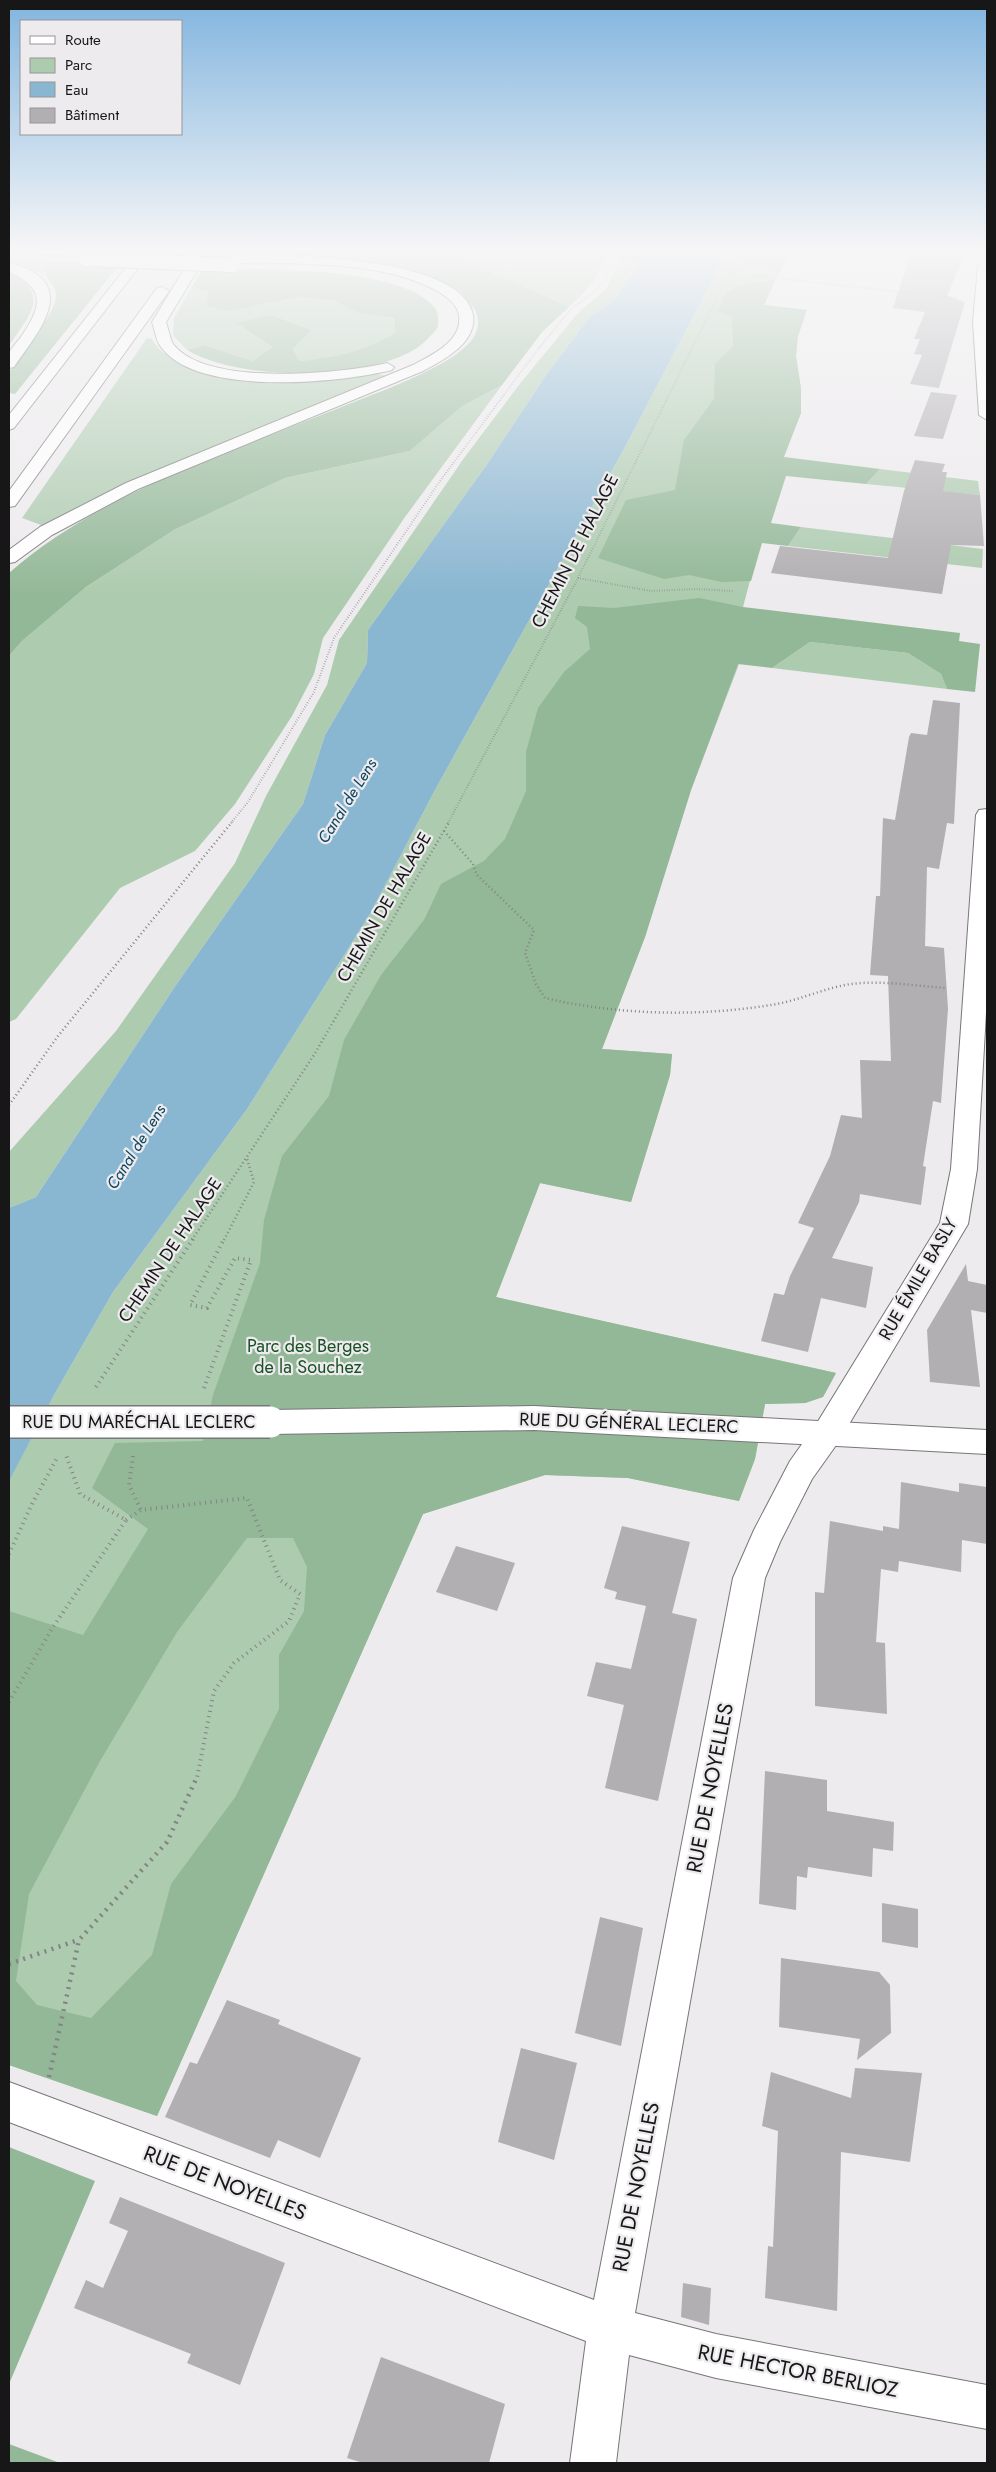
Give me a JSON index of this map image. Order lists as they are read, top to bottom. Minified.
{"streets":{"main road":["RUE ÉMILE BASLY","RUE DU MARÉCHAL LECLERC","RUE DU GÉNÉRAL LECLERC","RUE DE NOYELLES","RUE HECTOR BERLIOZ"],"path":["CHEMIN DE HALAGE"]},"crossings":[["RUE ÉMILE BASLY","RUE DU GÉNÉRAL LECLERC"],["RUE ÉMILE BASLY","RUE DE NOYELLES"],["RUE DU MARÉCHAL LECLERC","RUE DU GÉNÉRAL LECLERC"],["RUE DU GÉNÉRAL LECLERC","RUE DE NOYELLES"],["RUE DE NOYELLES","RUE HECTOR BERLIOZ"]],"water":["Canal de Lens"],"parks":["Parc des Berges de la Souchez"],"legend":["Route","Parc","Eau","Bâtiment"]}
